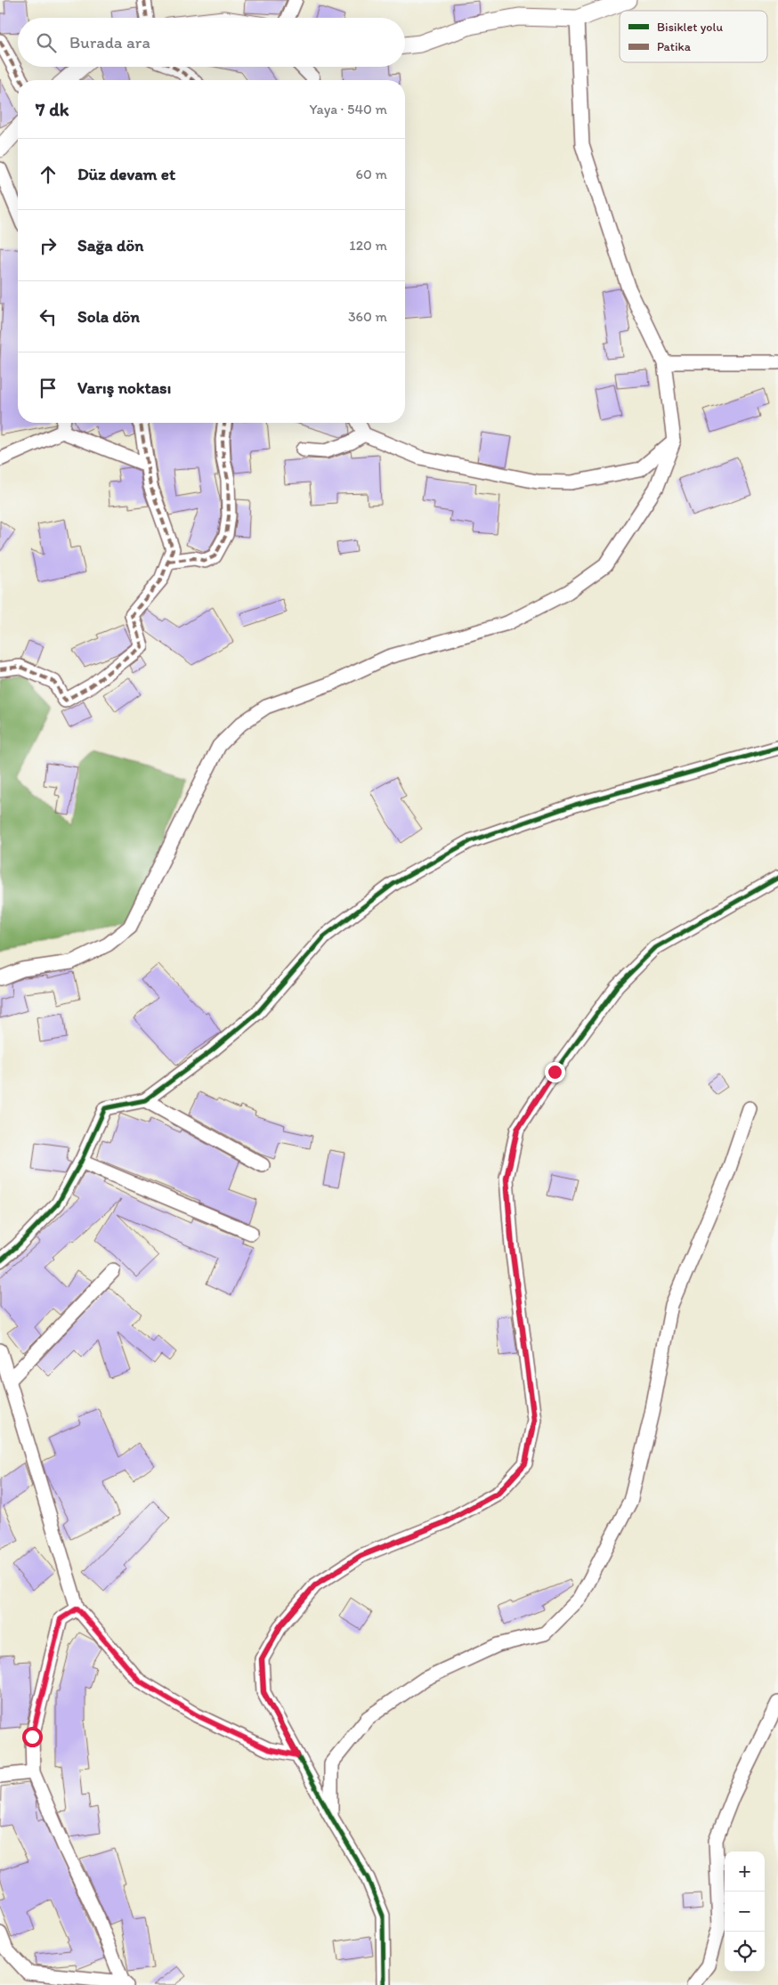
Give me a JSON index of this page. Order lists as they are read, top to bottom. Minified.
{"legend":["Bisiklet yolu","Patika"],"page":{"search":"Burada ara","heading":["7 dk","Yaya · 540 m"],"list":[["Düz devam et","60 m"],["Sağa dön","120 m"],["Sola dön","360 m"],"Varış noktası"],"map_buttons":["+","−"]}}
